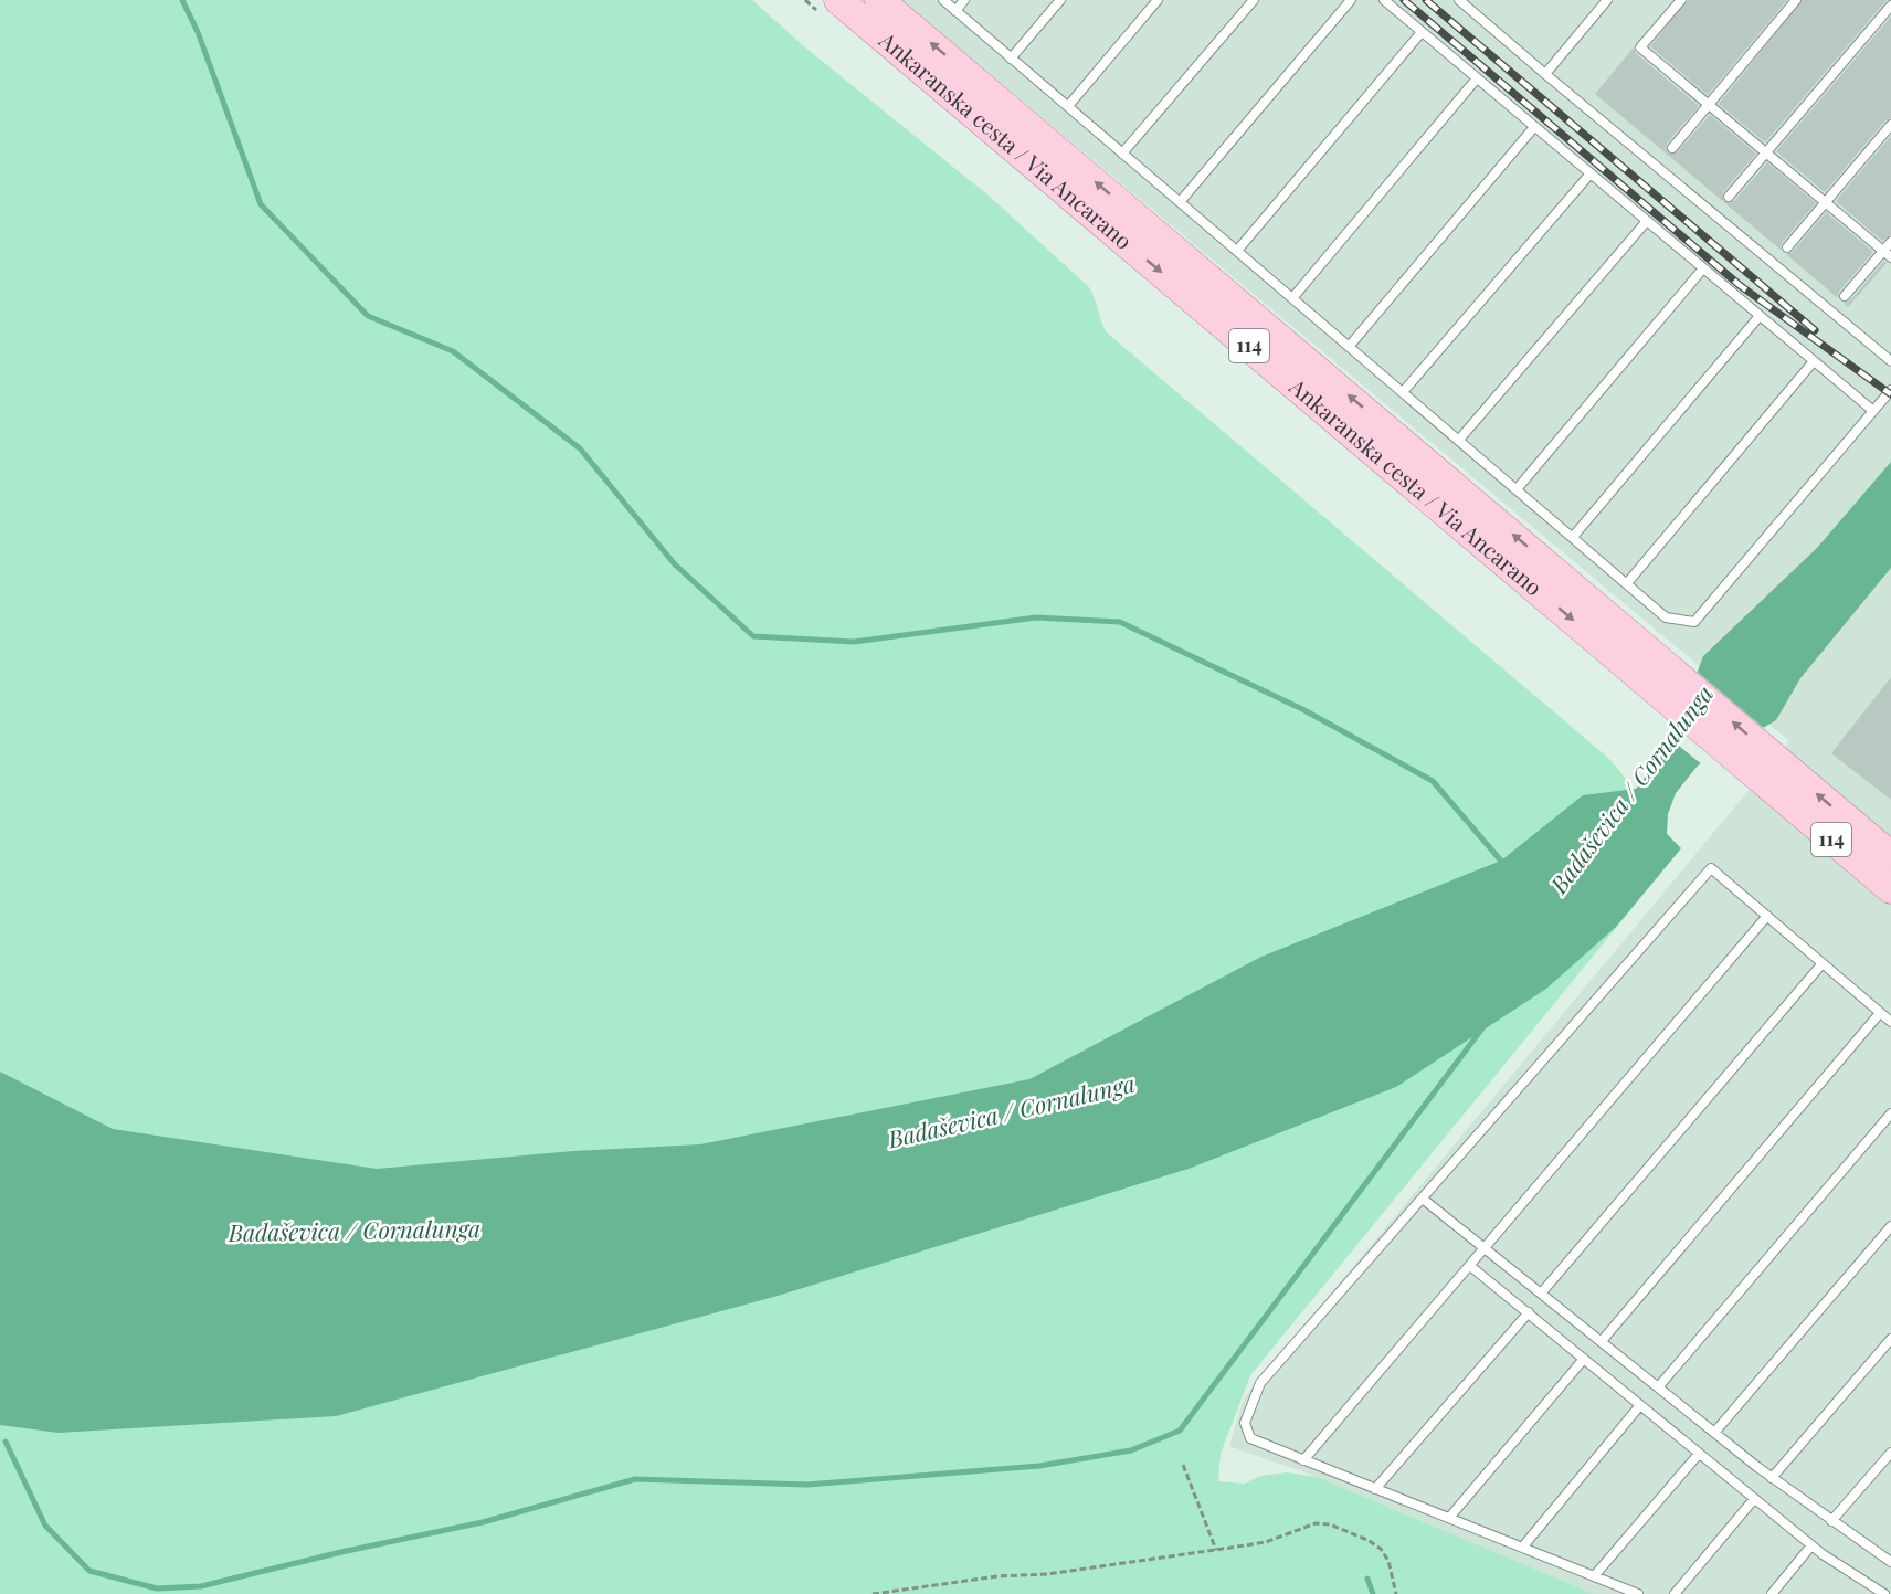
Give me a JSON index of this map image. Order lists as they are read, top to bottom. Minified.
{"streets":{"main road":["Ankaranska cesta / Via Ancarano","114"]},"crossings":[["Ankaranska cesta / Via Ancarano","114"]],"water":["Badaševica / Cornalunga"]}
